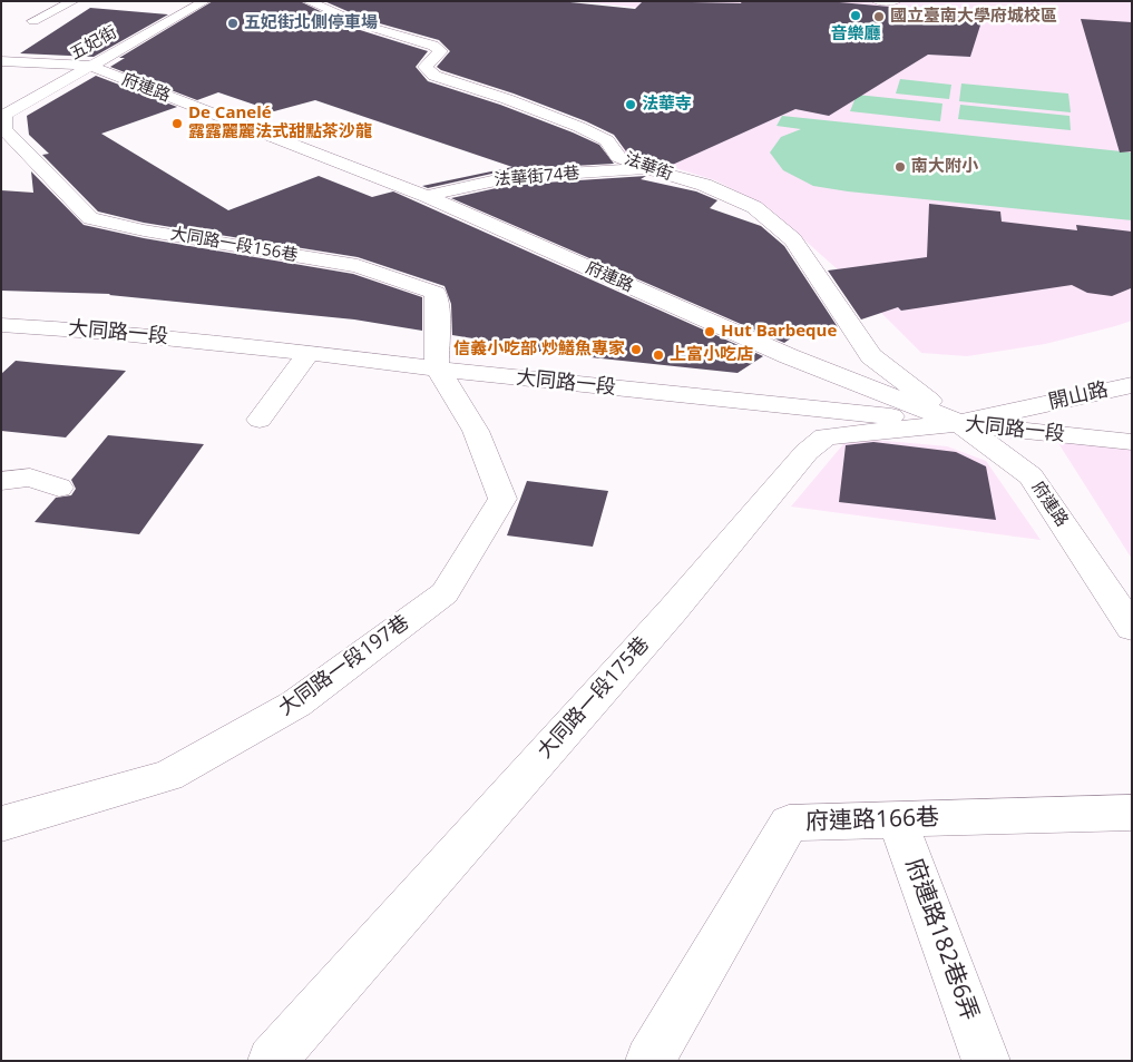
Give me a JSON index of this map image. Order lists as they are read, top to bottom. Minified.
{"streets":{"street":["五妃街","府連路","法華街","法華街74巷","大同路一段156巷","大同路一段","開山路","大同路一段197巷","大同路一段175巷","府連路166巷","府連路182巷6弄"]},"crossings":[["五妃街","府連路"],["五妃街","大同路一段156巷"],["府連路","法華街"],["府連路","法華街74巷"],["府連路","大同路一段"],["府連路","開山路"],["府連路","大同路一段175巷"],["法華街","法華街74巷"],["法華街","大同路一段"],["法華街","開山路"],["法華街","大同路一段175巷"],["大同路一段156巷","大同路一段"],["大同路一段156巷","大同路一段197巷"],["大同路一段","開山路"],["大同路一段","大同路一段197巷"],["大同路一段","大同路一段175巷"],["開山路","大同路一段175巷"],["府連路166巷","府連路182巷6弄"]],"places":["音樂廳","國立臺南大學府城校區","五妃街北側停車場","法華寺","De Canelé 露露麗麗法式甜點茶沙龍","南大附小","Hut Barbeque","信義小吃部 炒鱔魚專家","上富小吃店"]}
